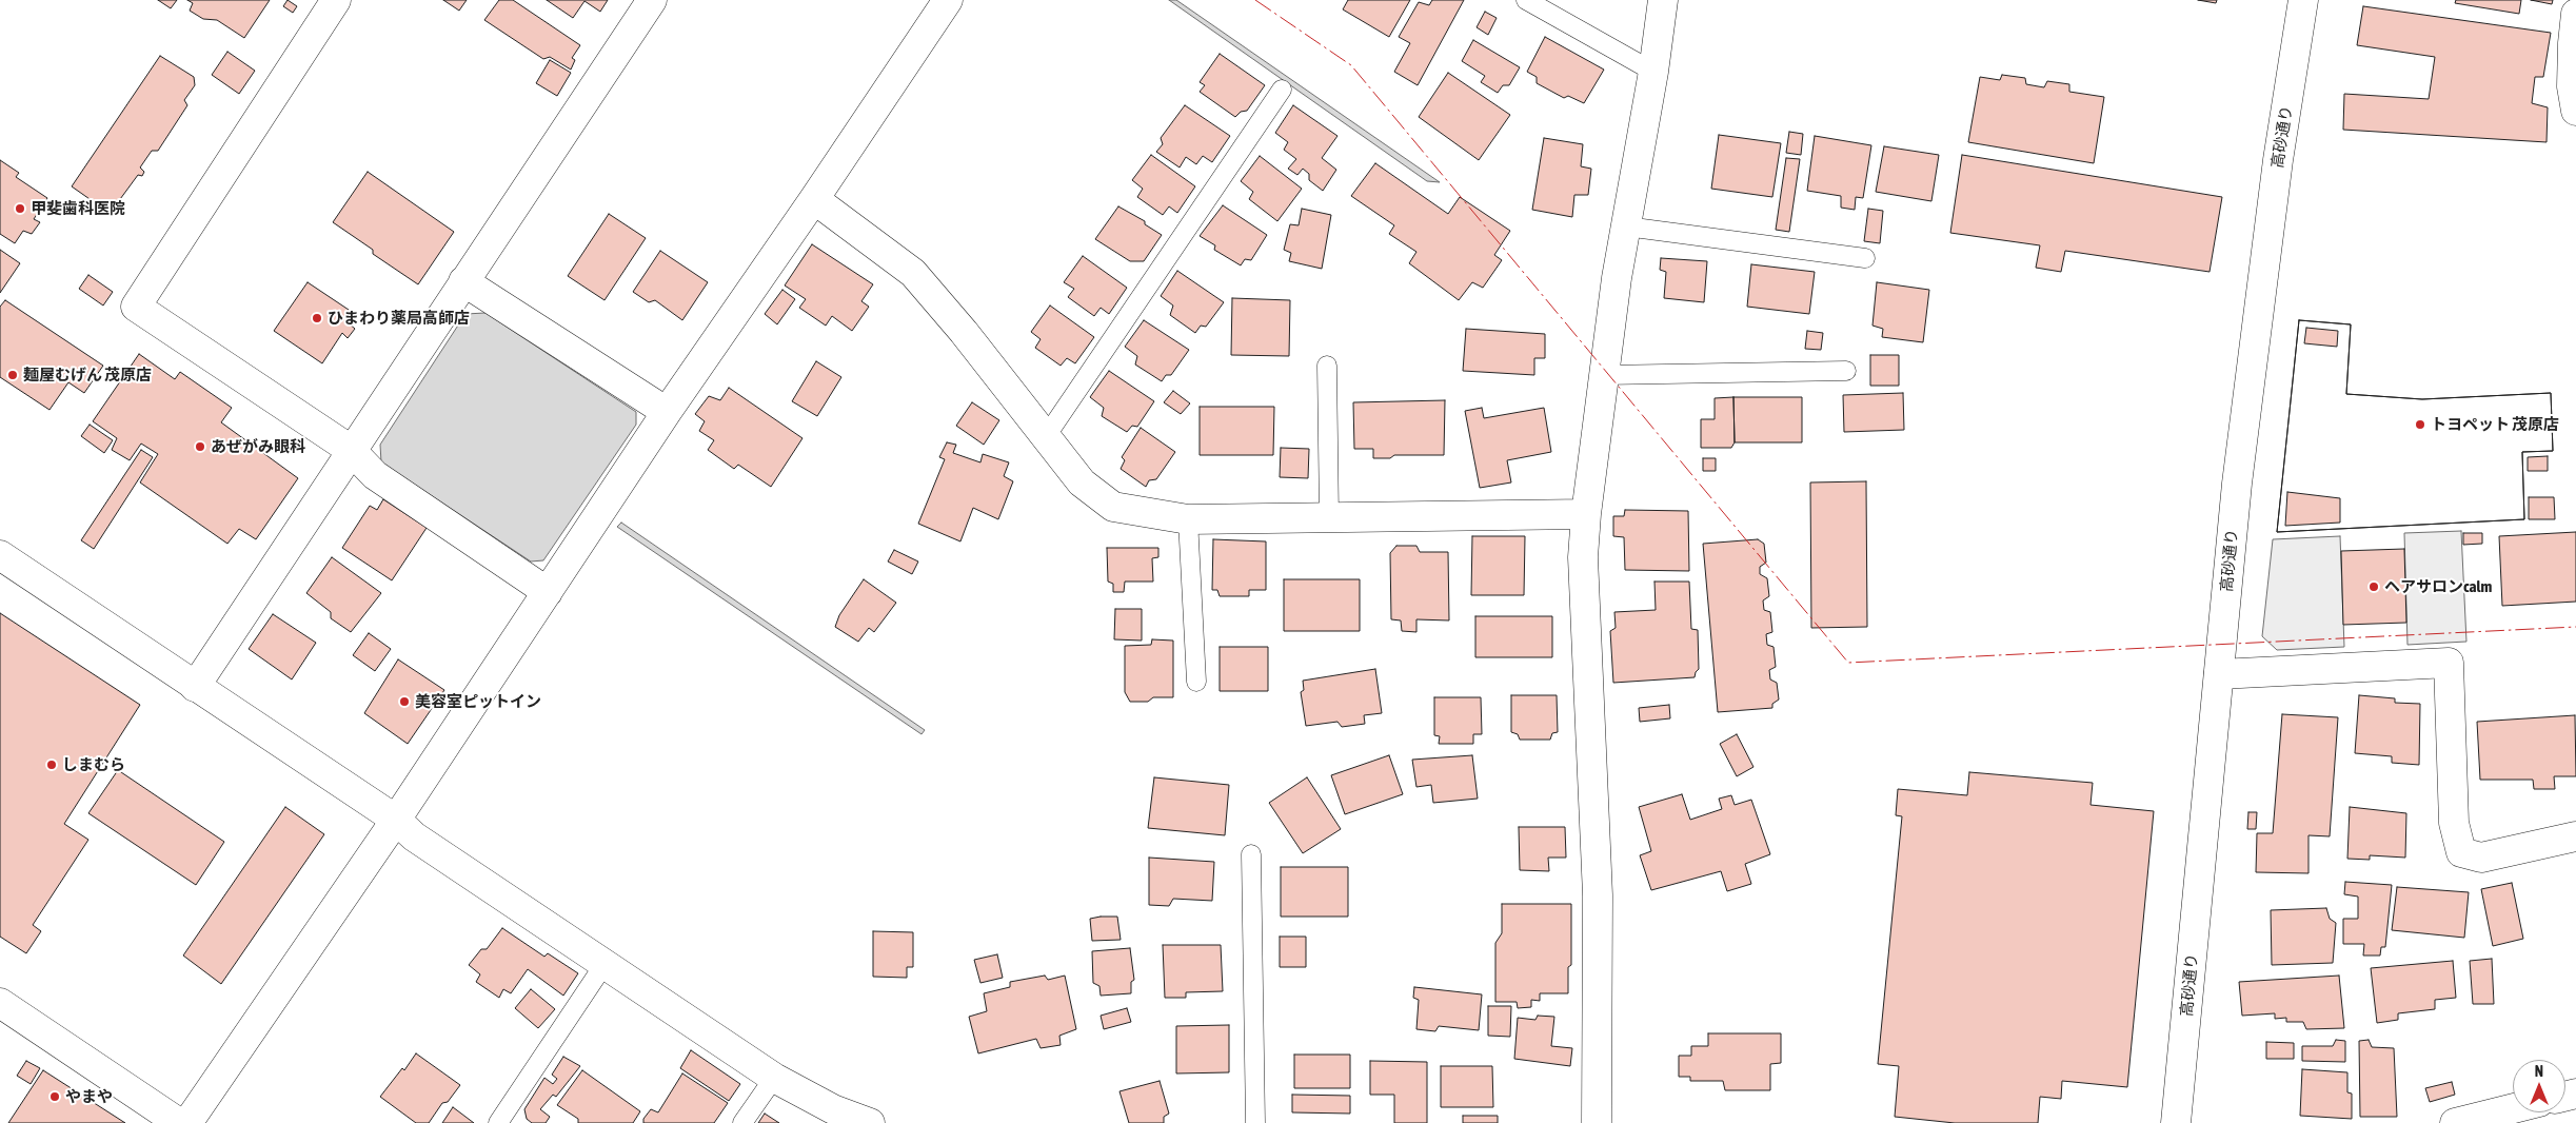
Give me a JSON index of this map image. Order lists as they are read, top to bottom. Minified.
{"streets":{"street":["高砂通り"]},"places":["甲斐歯科医院","ひまわり薬局高師店","麺屋むげん 茂原店","トヨペット 茂原店","あぜがみ眼科","ヘアサロンcalm","美容室ピットイン","しまむら","やまや"],"north":"top"}
